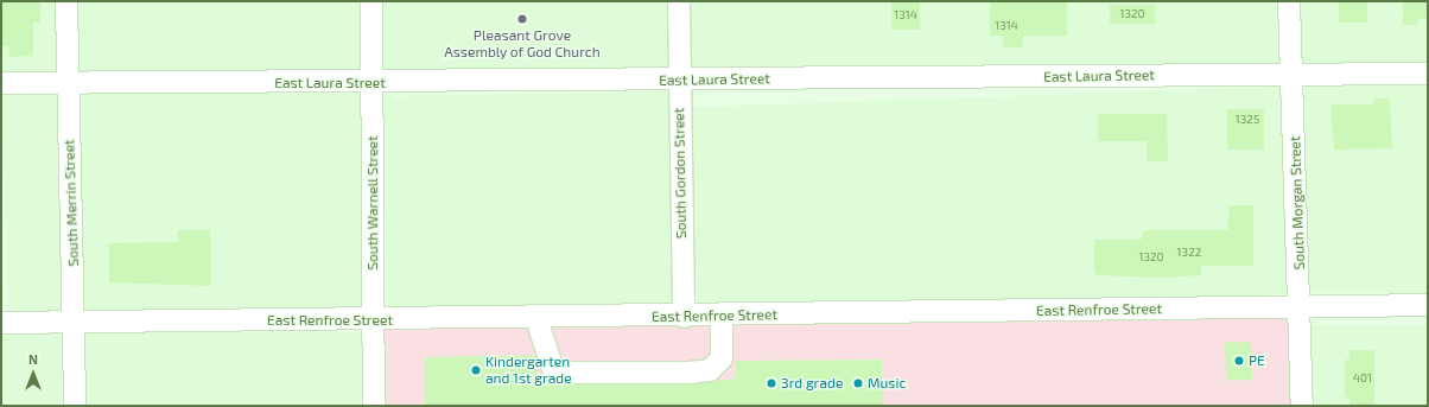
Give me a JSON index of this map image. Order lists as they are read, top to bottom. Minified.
{"streets":{"street":["East Laura Street","South Gordon Street","South Merrin Street","South Warnell Street","South Morgan Street","East Renfroe Street"]},"crossings":[["East Laura Street","South Gordon Street"],["East Laura Street","South Merrin Street"],["East Laura Street","South Warnell Street"],["East Laura Street","South Morgan Street"],["South Gordon Street","East Renfroe Street"],["South Merrin Street","East Renfroe Street"],["South Warnell Street","East Renfroe Street"],["South Morgan Street","East Renfroe Street"]],"places":["Pleasant Grove Assembly of God Church","PE","Kindergarten and 1st grade","3rd grade","Music"],"house_numbers":["1320","1314","1314","1325","1322","1320","401"],"north":"top"}
